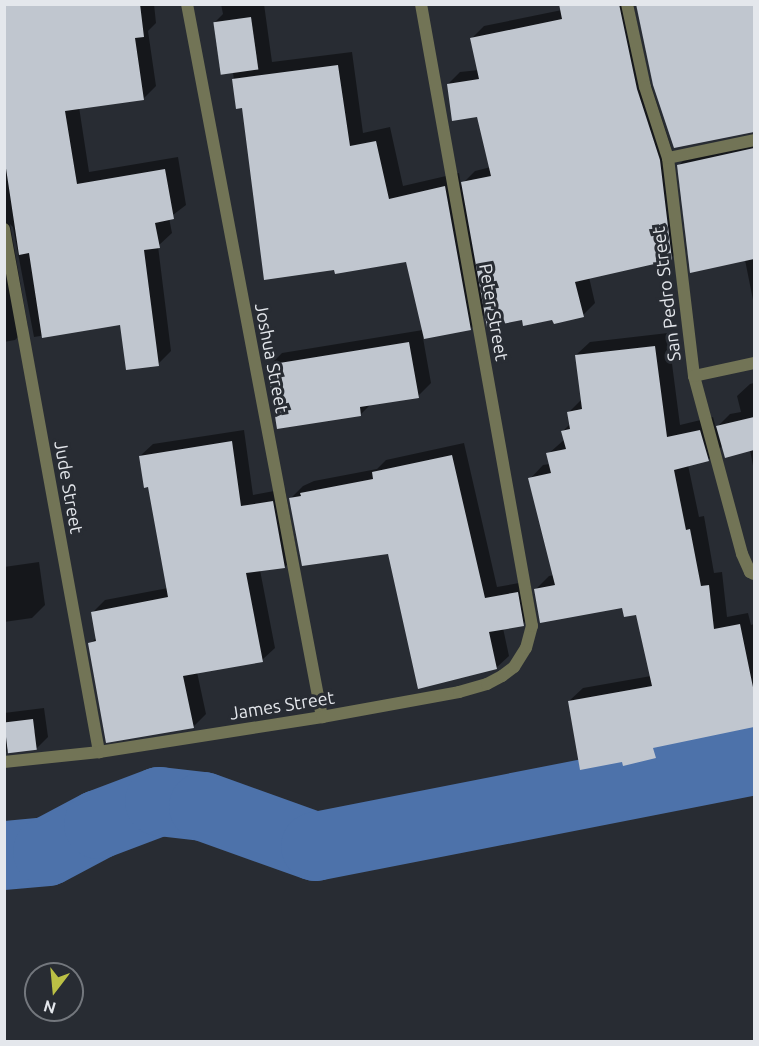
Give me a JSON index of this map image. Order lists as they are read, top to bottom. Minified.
{"streets":{"street":["San Pedro Street","Peter Street","Joshua Street","Jude Street","James Street"]},"crossings":[["Peter Street","James Street"],["Joshua Street","James Street"],["Jude Street","James Street"]],"north":"bottom"}
